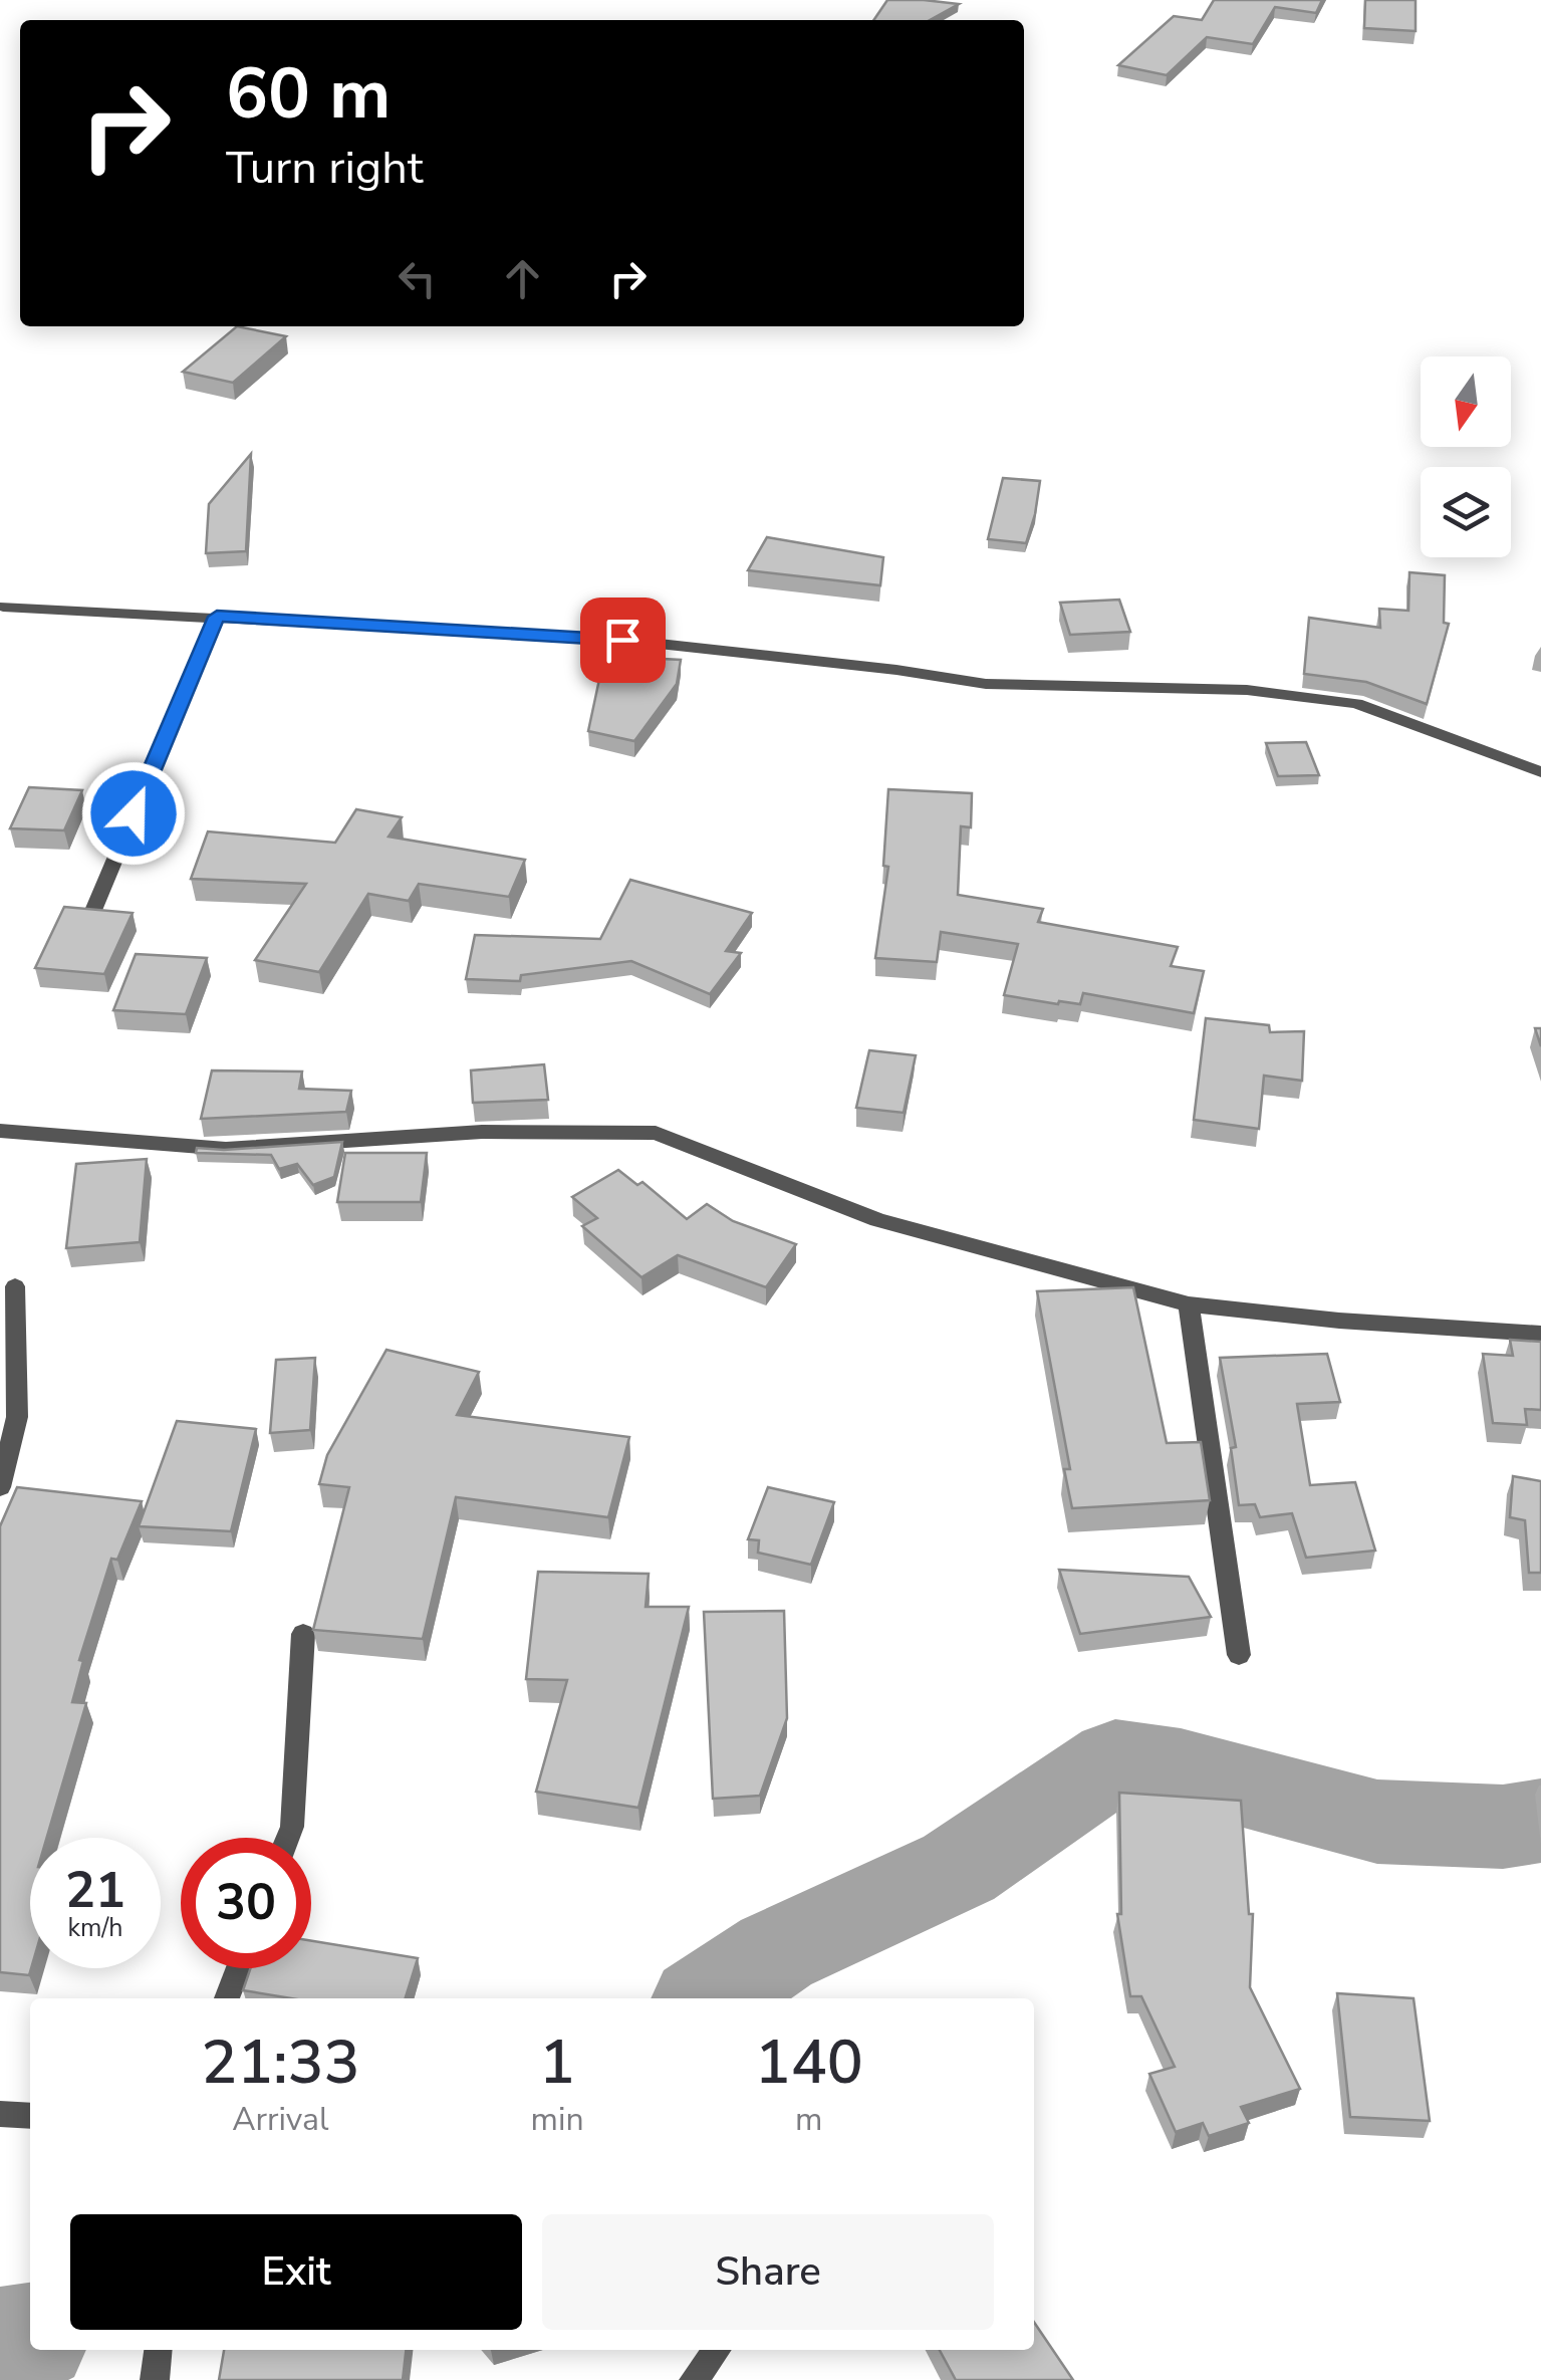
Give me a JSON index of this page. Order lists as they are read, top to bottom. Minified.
{"north":"bottom","page":{"turn":["60 m","Turn right"],"speed":"21 km/h","limit":"30","eta":["21:33","Arrival","1","min","140","m"],"buttons":["Exit","Share"]}}
